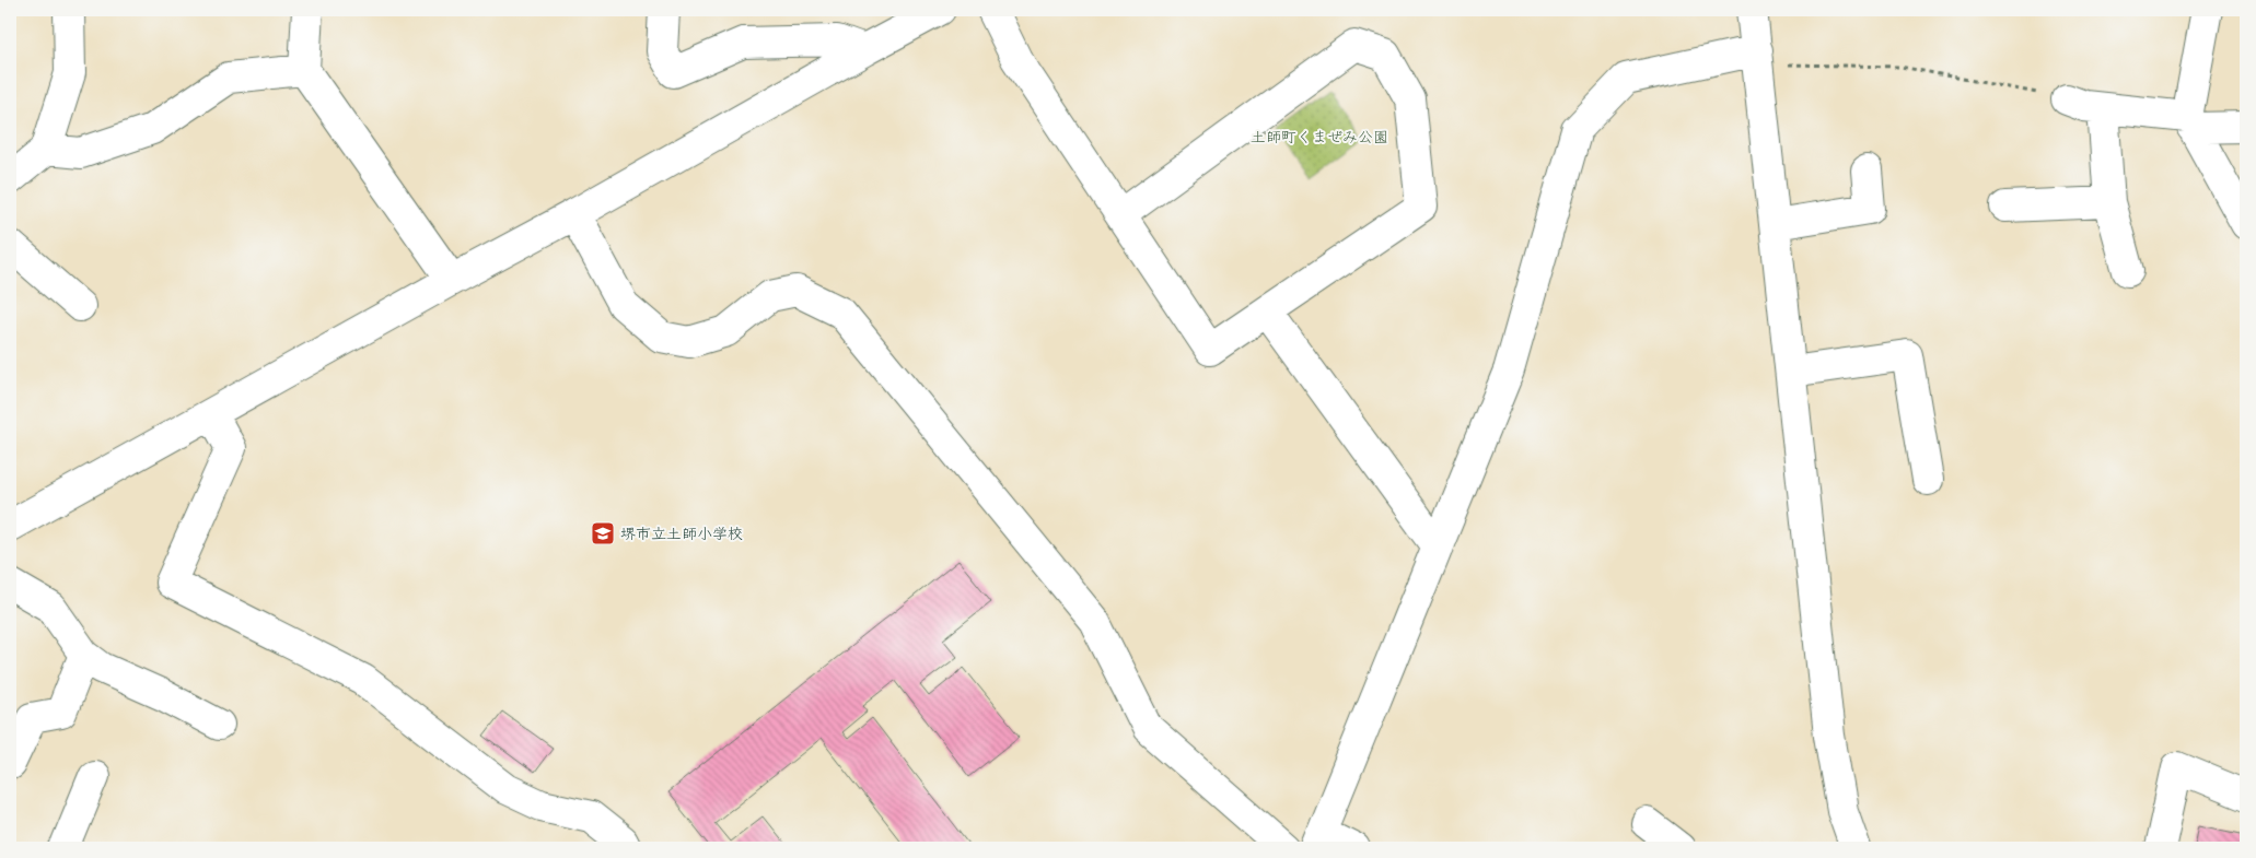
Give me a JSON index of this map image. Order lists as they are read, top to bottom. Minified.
{"parks":["土師町くまぜみ公園"],"places":{"school or university":["堺市立土師小学校"]}}
